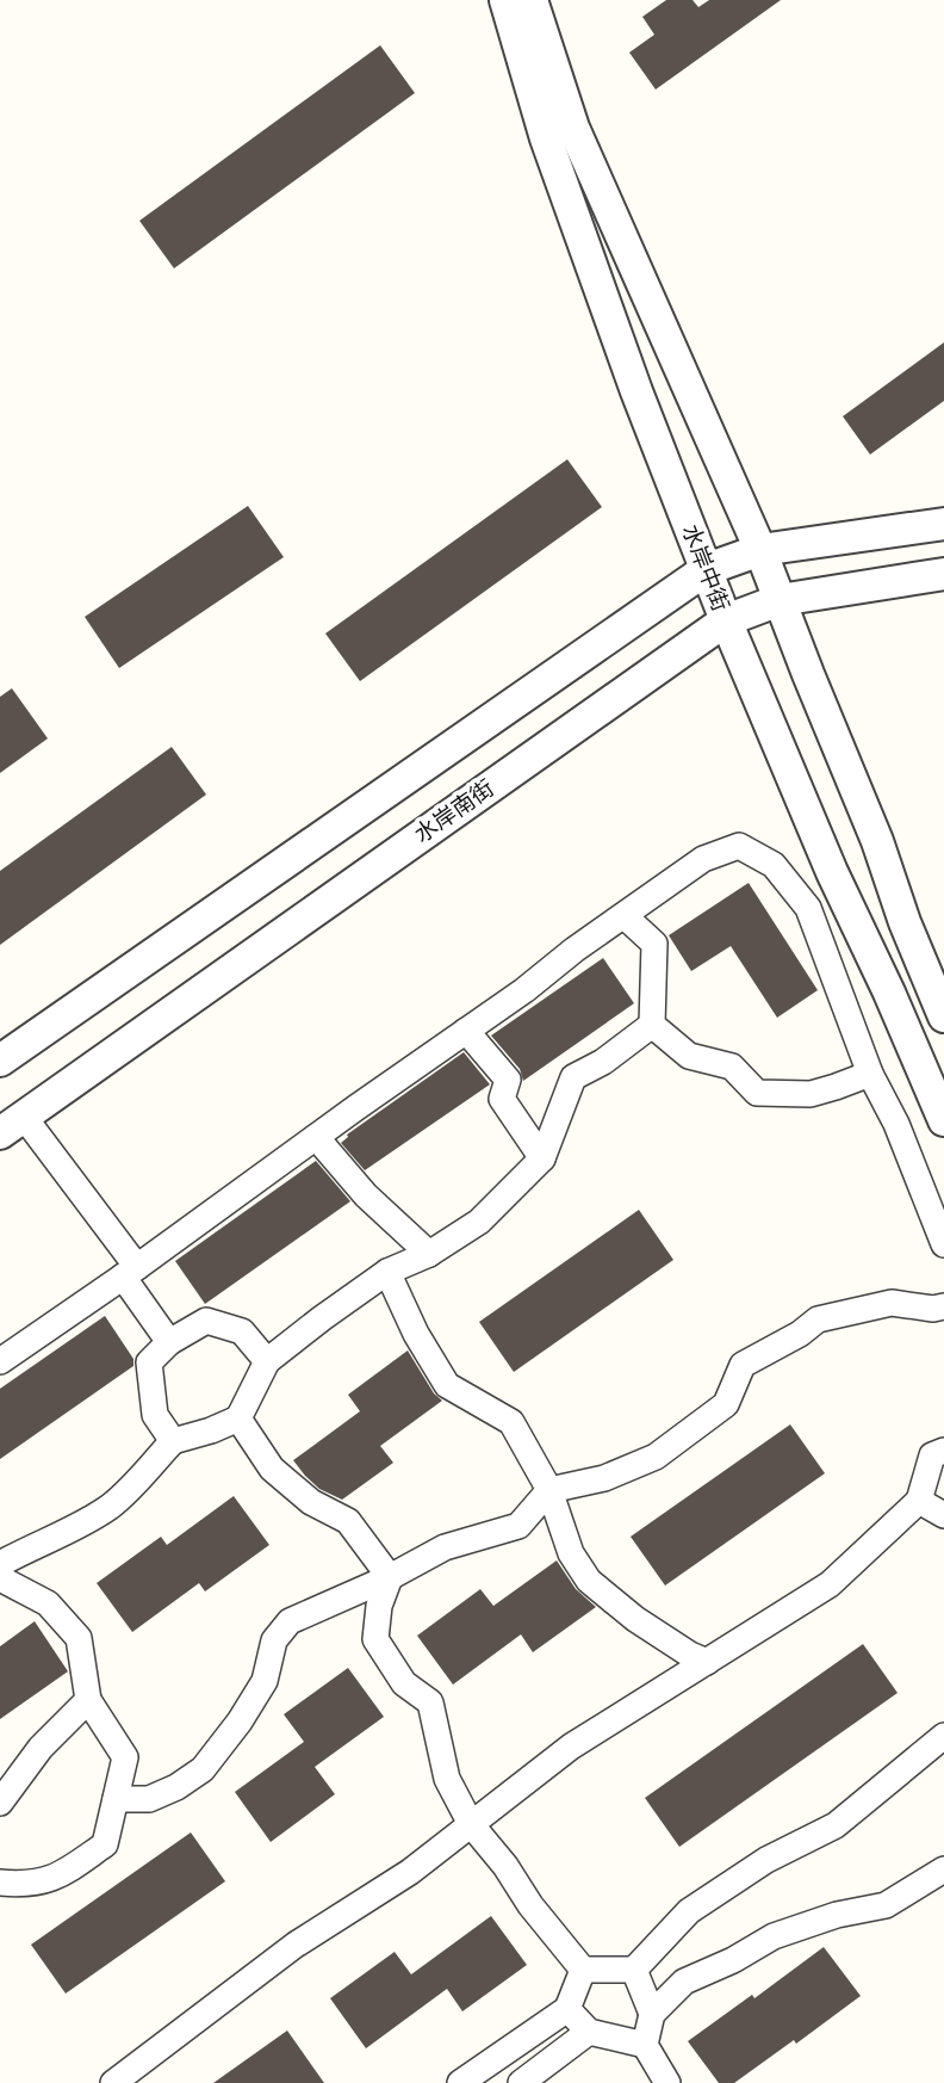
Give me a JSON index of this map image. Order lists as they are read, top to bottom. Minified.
{"streets":{"street":["水岸中街","水岸南街"]},"crossings":[["水岸中街","水岸南街"]]}
